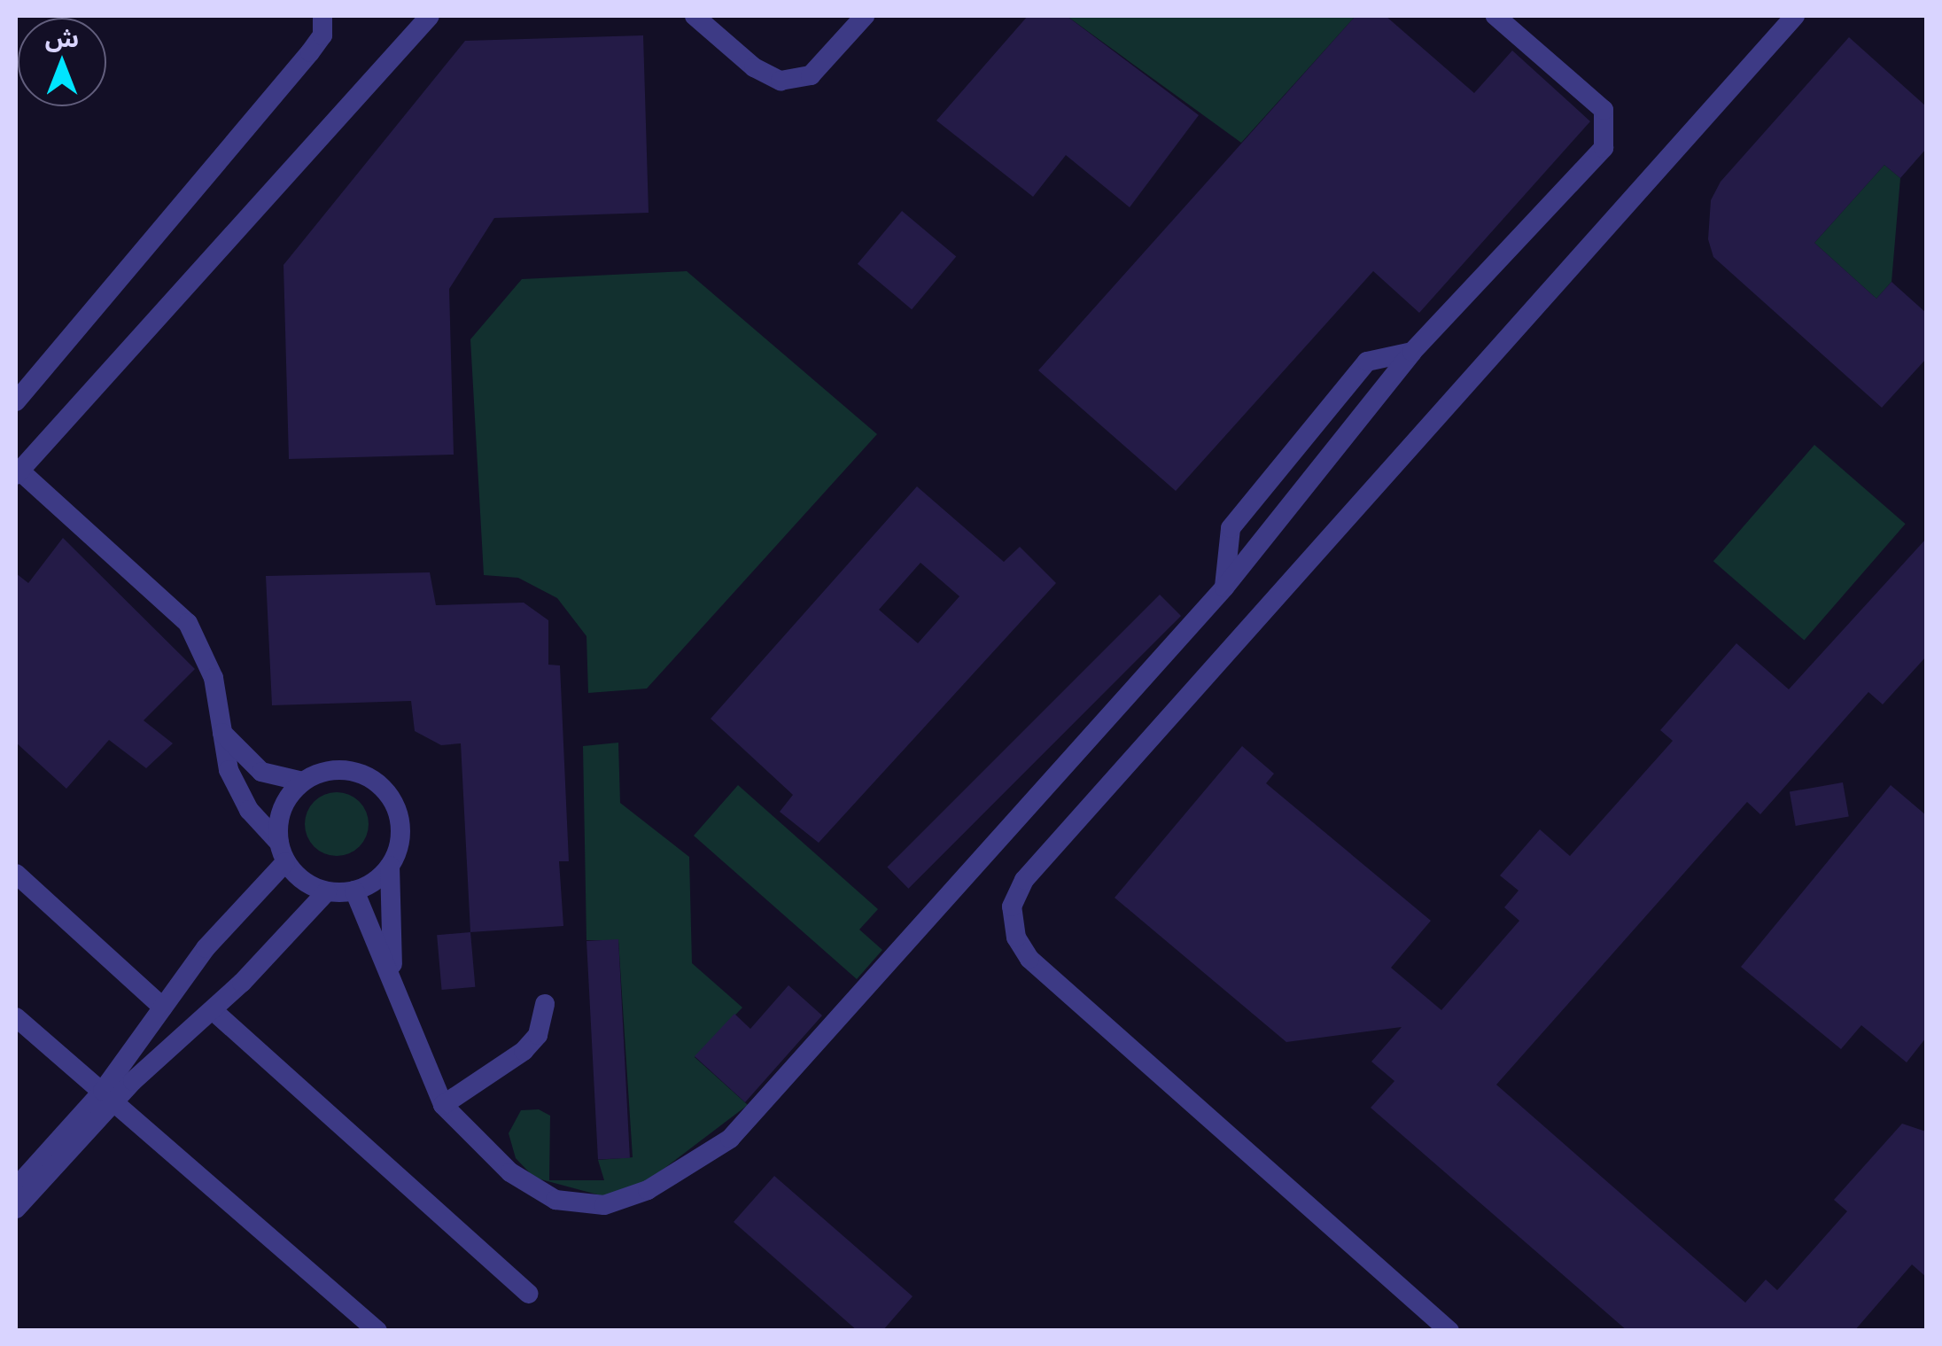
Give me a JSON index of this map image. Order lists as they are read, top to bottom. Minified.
{"north":"top"}
